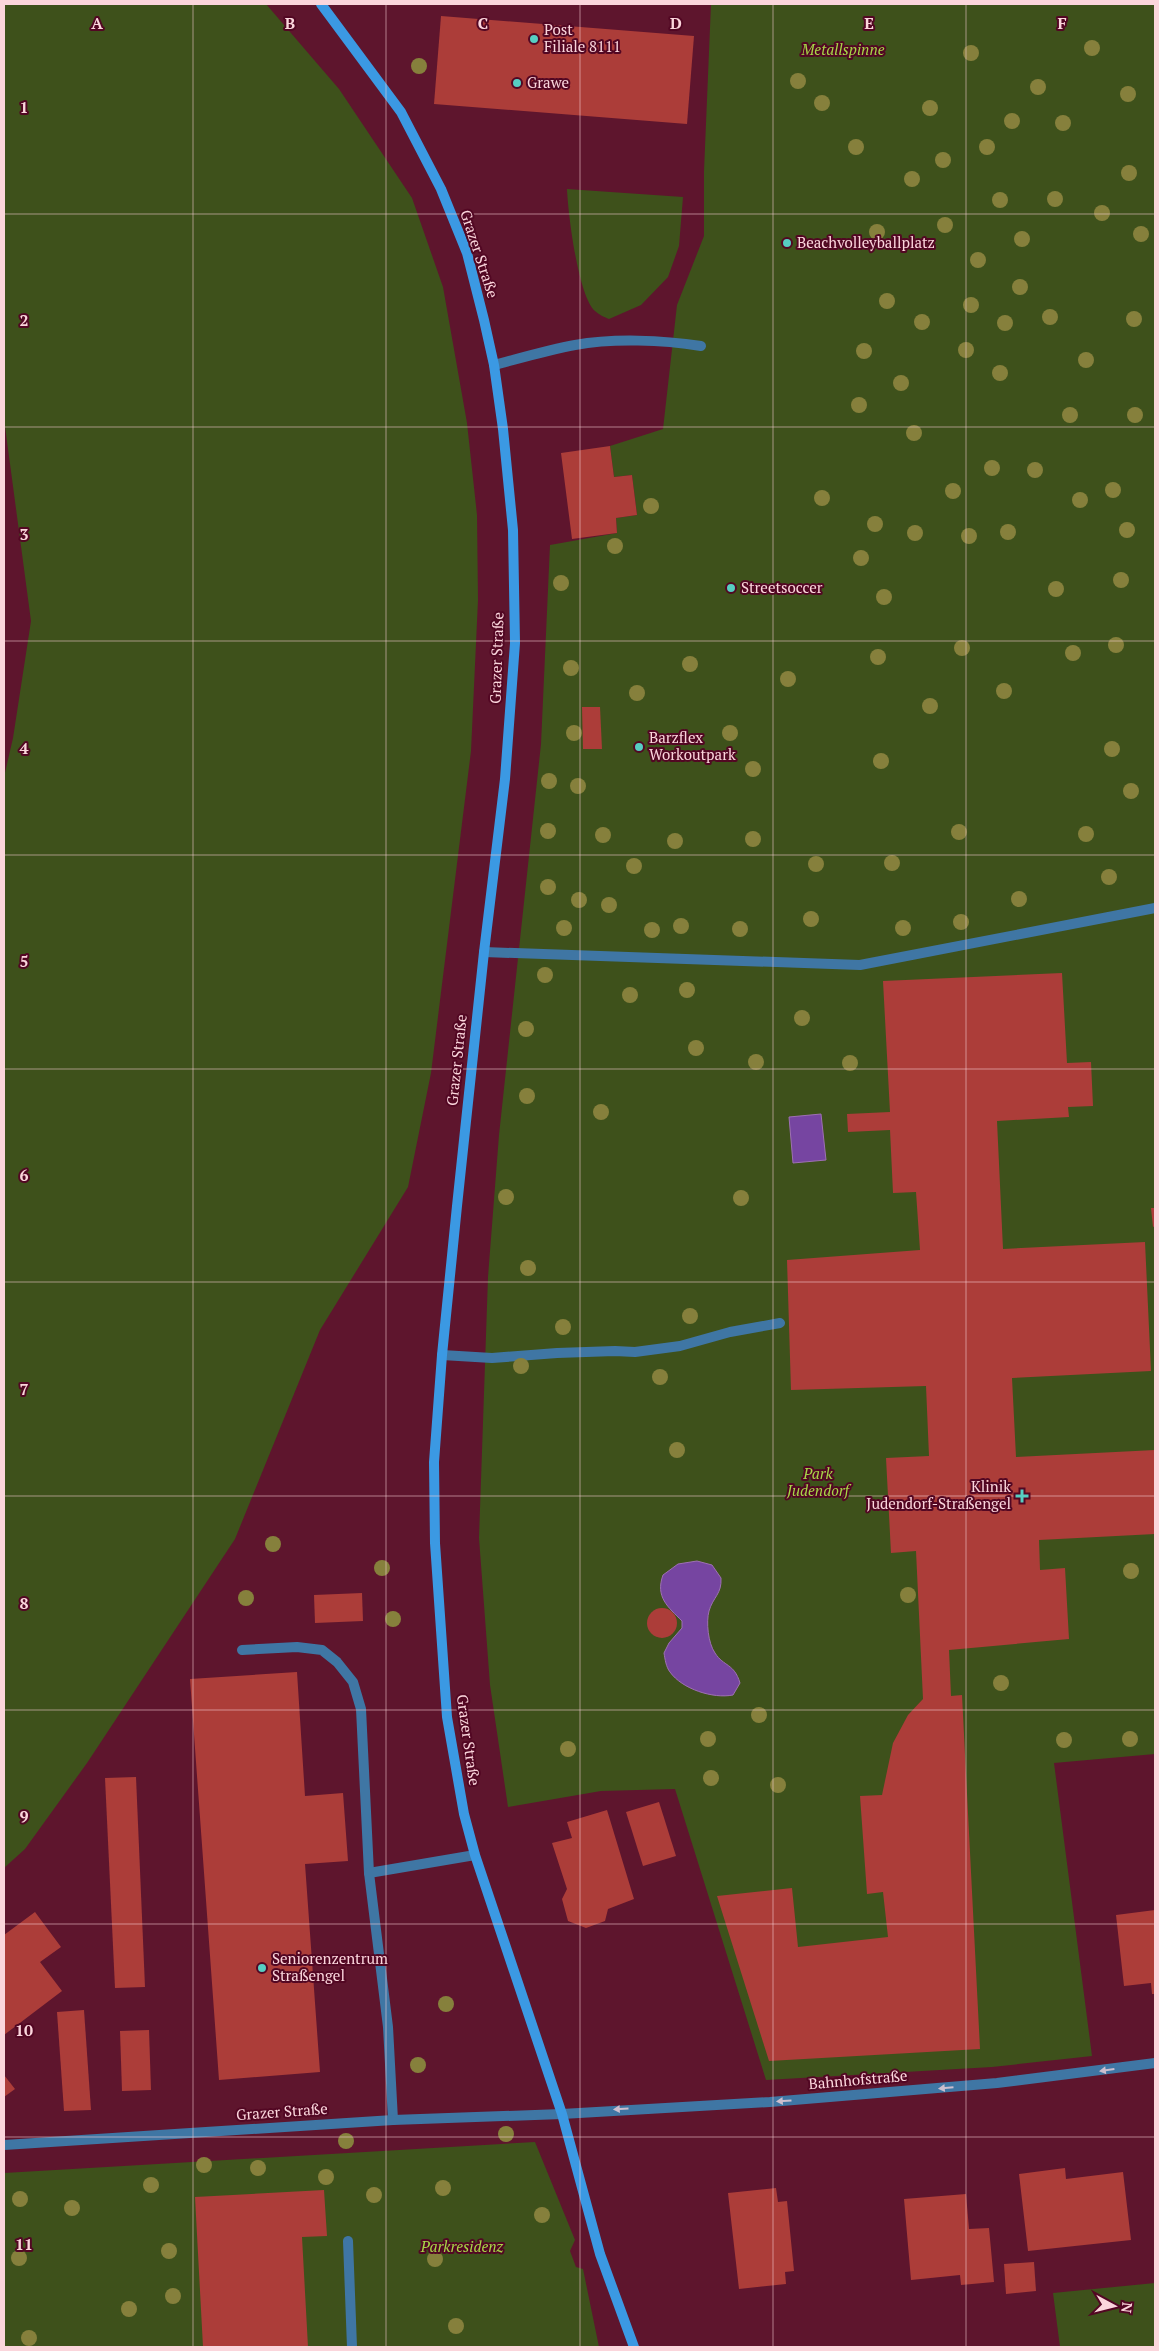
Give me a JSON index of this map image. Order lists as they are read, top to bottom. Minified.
{"streets":{"main road":["Grazer Straße"],"street":["Bahnhofstraße"]},"crossings":[["Grazer Straße","Bahnhofstraße"]],"one_way":["Bahnhofstraße"],"parks":["Metallspinne","Park Judendorf","Parkresidenz"],"places":{"other":["Post Filiale 8111","Grawe","Beachvolleyballplatz","Streetsoccer","Barzflex Workoutpark","Seniorenzentrum Straßengel"],"health":["Klinik Judendorf-Straßengel"]},"north":"right","grid":{"columns":["A","B","C","D","E","F"],"rows":["1","2","3","4","5","6","7","8","9","10","11"]}}
